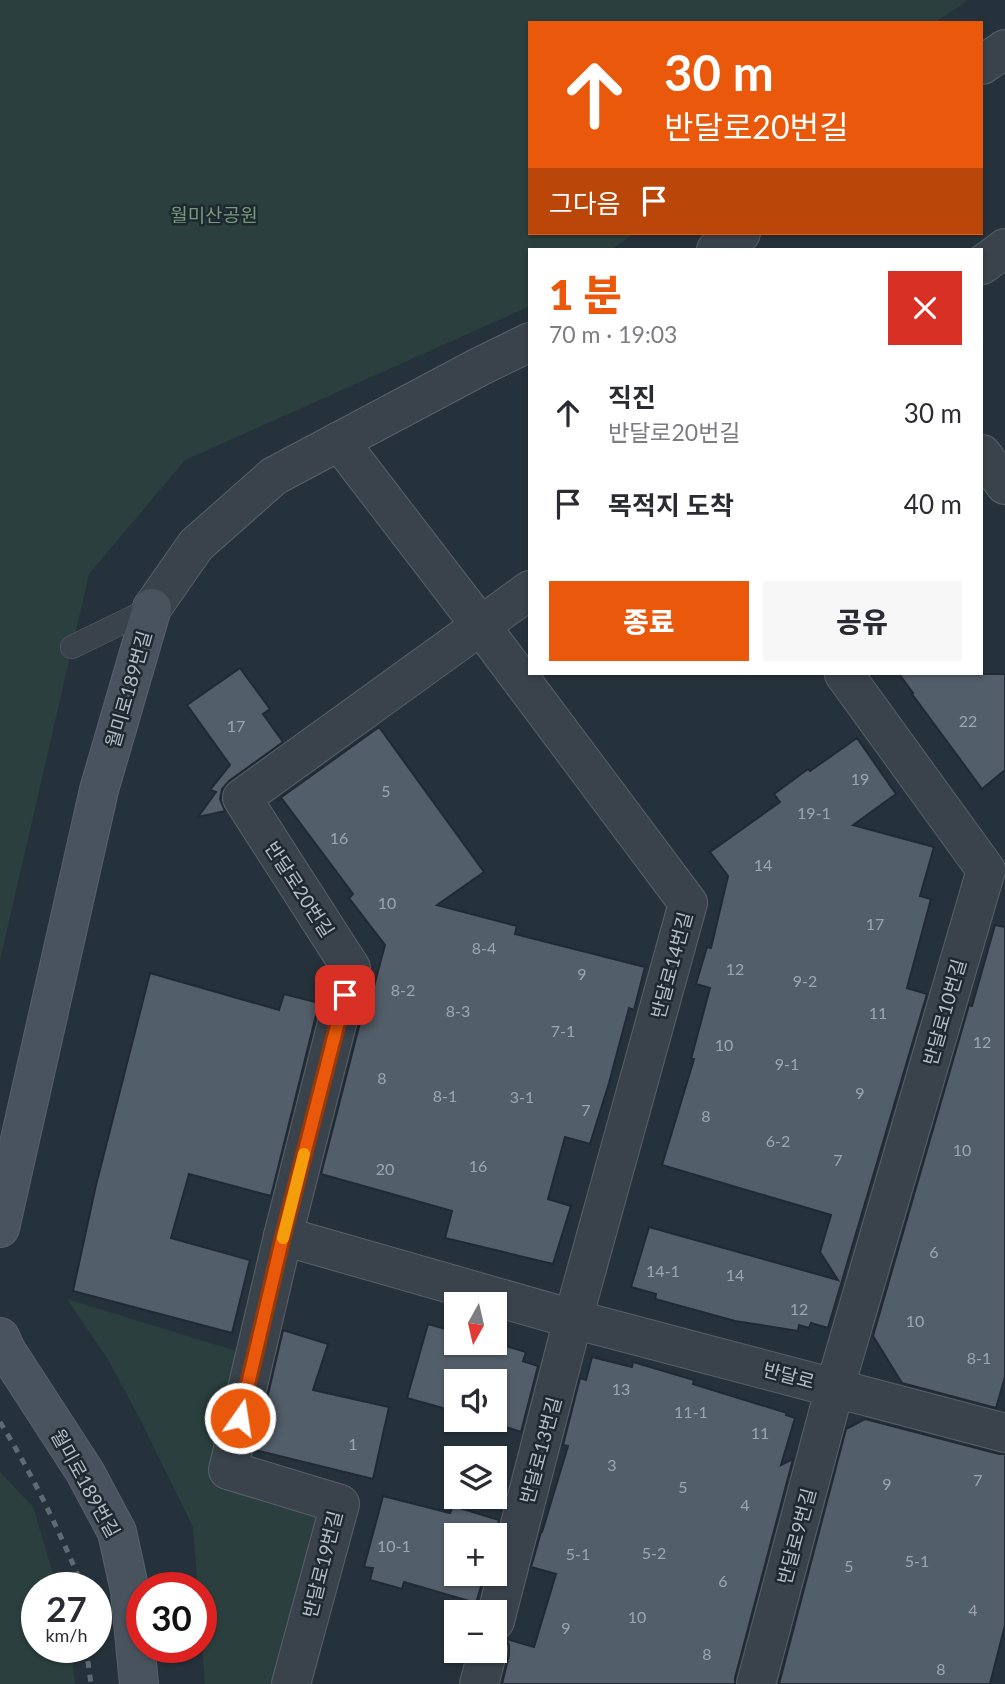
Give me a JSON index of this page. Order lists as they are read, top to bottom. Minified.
{"streets":{"street":["월미로189번길","반달로20번길","반달로14번길","반달로10번길","반달로","반달로13번길","반달로9번길","반달로19번길"]},"crossings":[["반달로20번길","반달로14번길"],["반달로20번길","반달로19번길"],["반달로14번길","반달로"],["반달로14번길","반달로13번길"],["반달로10번길","반달로"],["반달로10번길","반달로9번길"],["반달로","반달로13번길"],["반달로","반달로9번길"]],"parks":["월미산공원"],"house_numbers":["22","17","19","5","19-1","16","14","10","17","8-4","12","9","9-2","8-2","8-3","11","7-1","12","10","9-1","8","9","8-1","3-1","7","8","6-2","10","7","16","20","6","14-1","14","12","10","8-1","13","11-1","11","1","3","7","9","5","4","10-1","5-2","5-1","5-1","5","6","4","10","9","8","8"],"north":"bottom","page":{"turn":["30 m","반달로20번길"],"then":"그다음","heading":["1 분","70 m · 19:03"],"list":[{"name":"직진","note":"반달로20번길","value":"30 m"},{"name":"목적지 도착","value":"40 m"}],"buttons":["종료","공유"],"map_buttons":["+","−"],"speed":"27 km/h","limit":"30"}}
